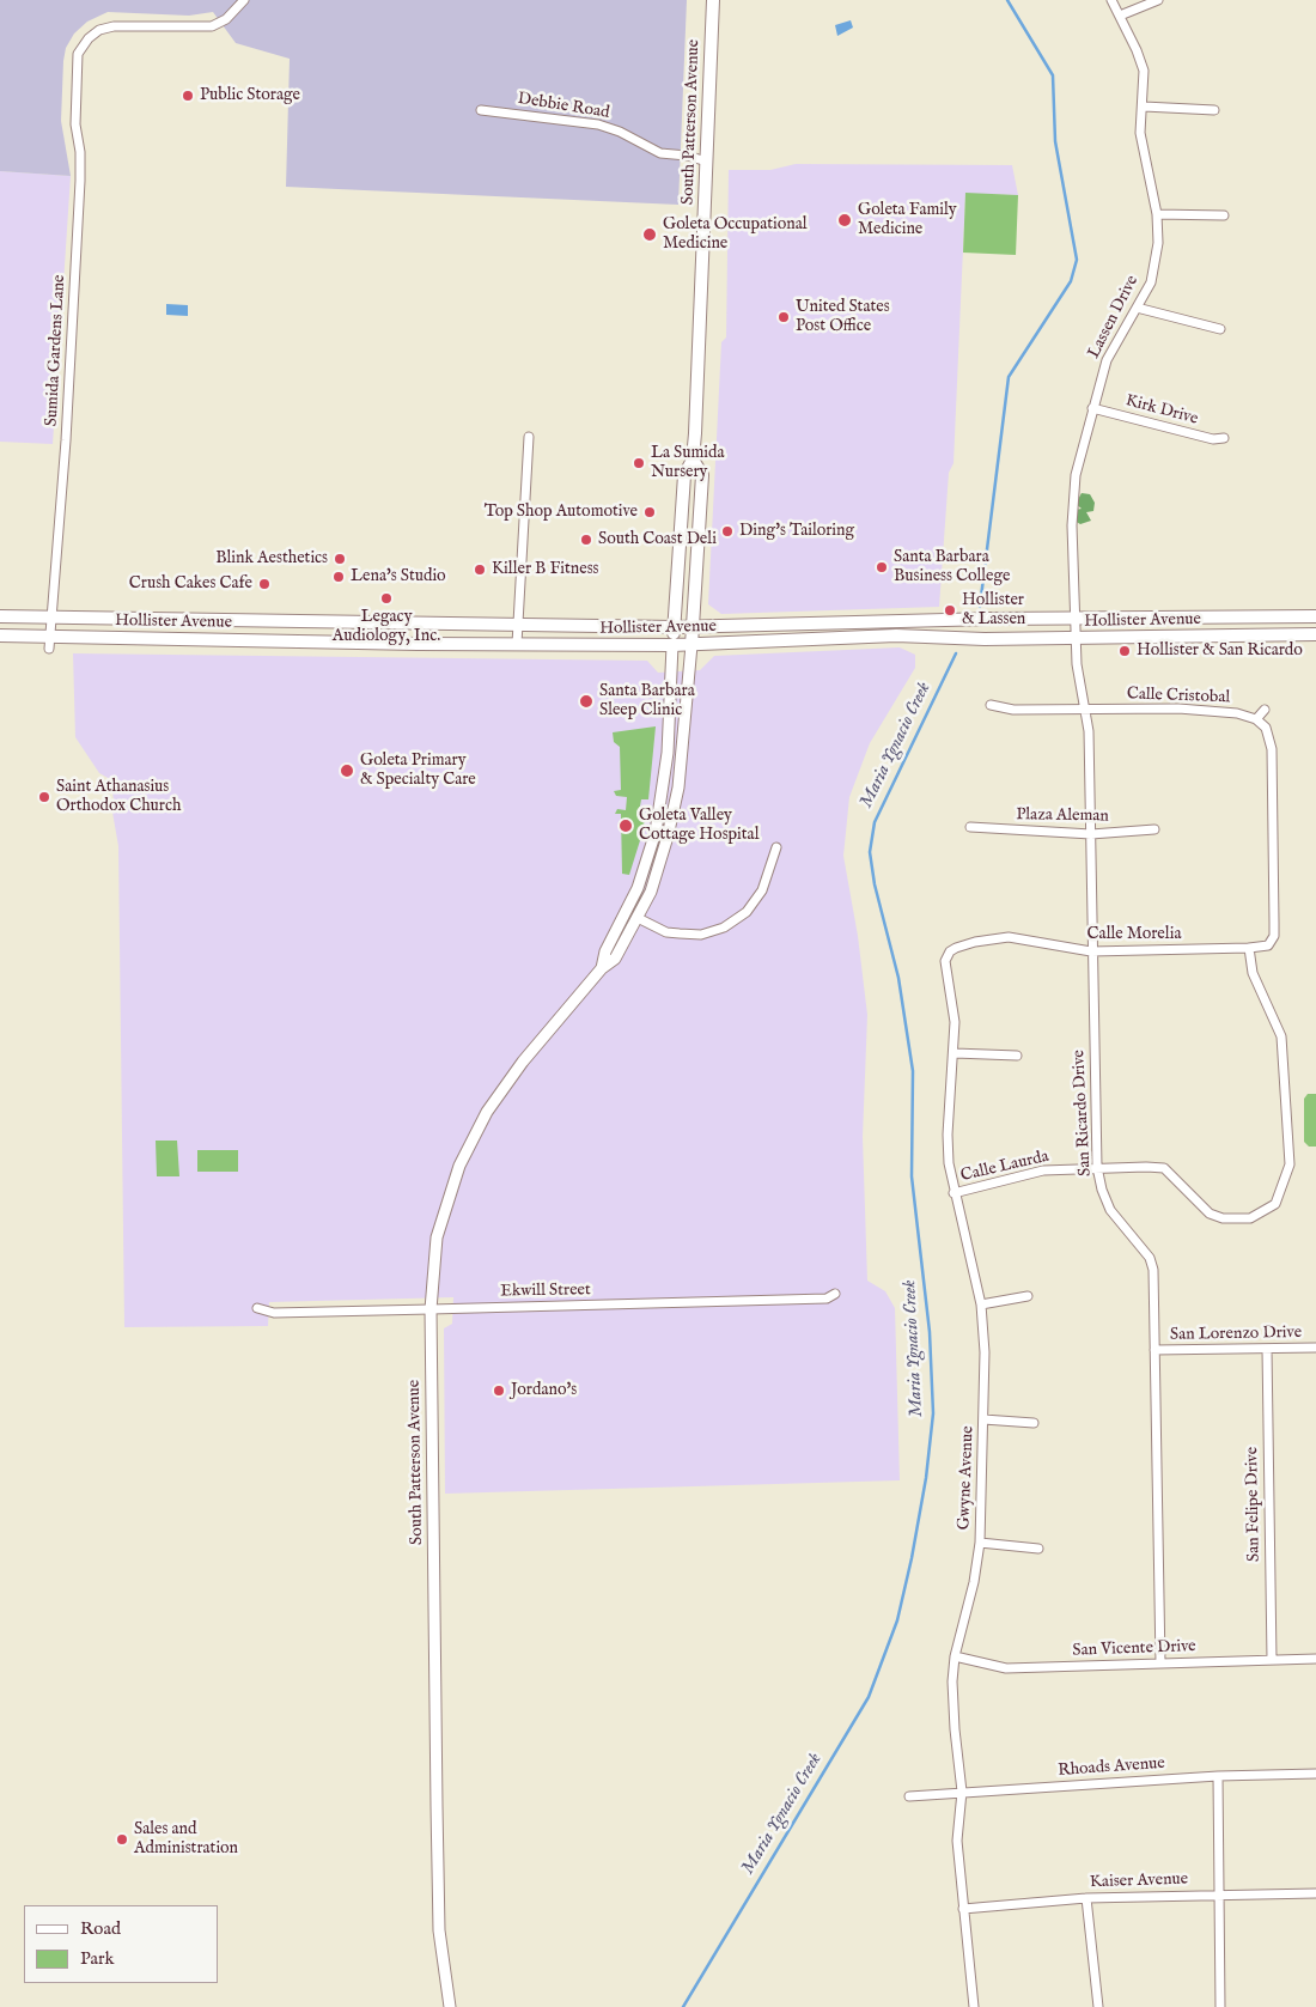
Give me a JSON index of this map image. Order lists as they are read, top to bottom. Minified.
{"streets":{"main road":["South Patterson Avenue","Hollister Avenue"],"street":["Debbie Road","Lassen Drive","Sumida Gardens Lane","Kirk Drive","Calle Cristobal","Plaza Aleman","Calle Morelia","San Ricardo Drive","Calle Laurda","Ekwill Street","San Lorenzo Drive","Gwyne Avenue","San Felipe Drive","San Vicente Drive","Rhoads Avenue","Kaiser Avenue"]},"crossings":[["Debbie Road","South Patterson Avenue"],["South Patterson Avenue","Hollister Avenue"],["South Patterson Avenue","Ekwill Street"],["Lassen Drive","Kirk Drive"],["Lassen Drive","Hollister Avenue"],["Lassen Drive","San Ricardo Drive"],["Sumida Gardens Lane","Hollister Avenue"],["Hollister Avenue","San Ricardo Drive"],["Calle Cristobal","San Ricardo Drive"],["Plaza Aleman","San Ricardo Drive"],["Calle Morelia","San Ricardo Drive"],["Calle Morelia","Calle Laurda"],["Calle Morelia","Gwyne Avenue"],["San Ricardo Drive","Calle Laurda"],["San Ricardo Drive","San Lorenzo Drive"],["San Ricardo Drive","San Vicente Drive"],["Calle Laurda","Gwyne Avenue"],["San Lorenzo Drive","San Felipe Drive"],["Gwyne Avenue","San Vicente Drive"],["Gwyne Avenue","Rhoads Avenue"],["Gwyne Avenue","Kaiser Avenue"],["San Felipe Drive","San Vicente Drive"]],"water":["Maria Ygnacio Creek"],"places":["Public Storage","Goleta Family Medicine","Goleta Occupational Medicine","United States Post Office","La Sumida Nursery","Top Shop Automotive","Ding's Tailoring","South Coast Deli","Blink Aesthetics","Santa Barbara Business College","Killer B Fitness","Lena's Studio","Crush Cakes Cafe","Legacy Audiology, Inc.","Hollister & Lassen","Hollister & San Ricardo","Santa Barbara Sleep Clinic","Goleta Primary & Specialty Care","Saint Athanasius Orthodox Church","Goleta Valley Cottage Hospital","Jordano's","Sales and Administration"],"legend":["Road","Park"]}
